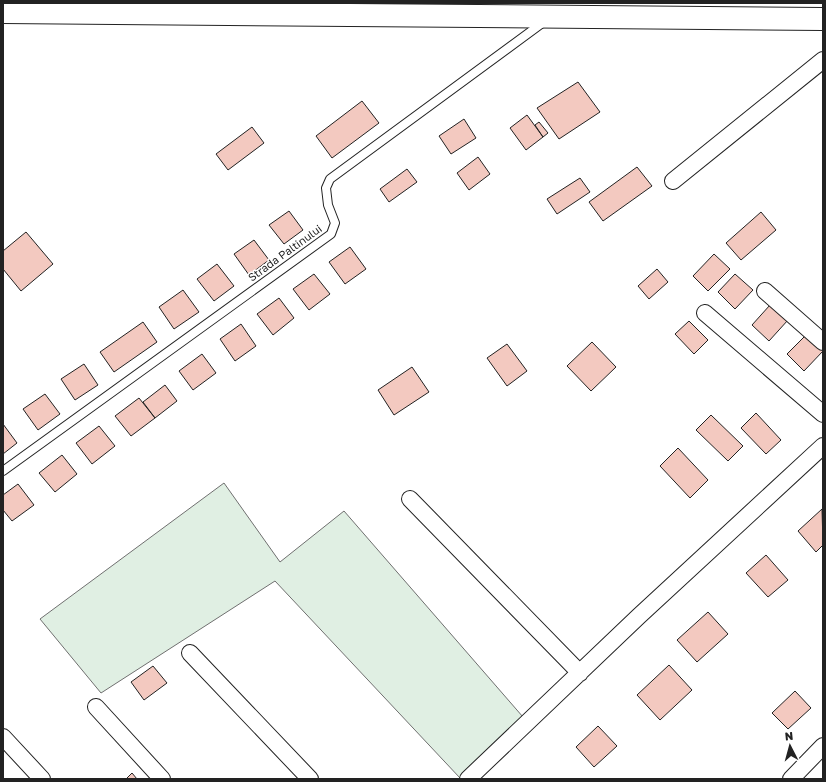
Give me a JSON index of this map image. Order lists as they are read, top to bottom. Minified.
{"streets":{"lane":["Strada Paltinului"]},"north":"top"}
